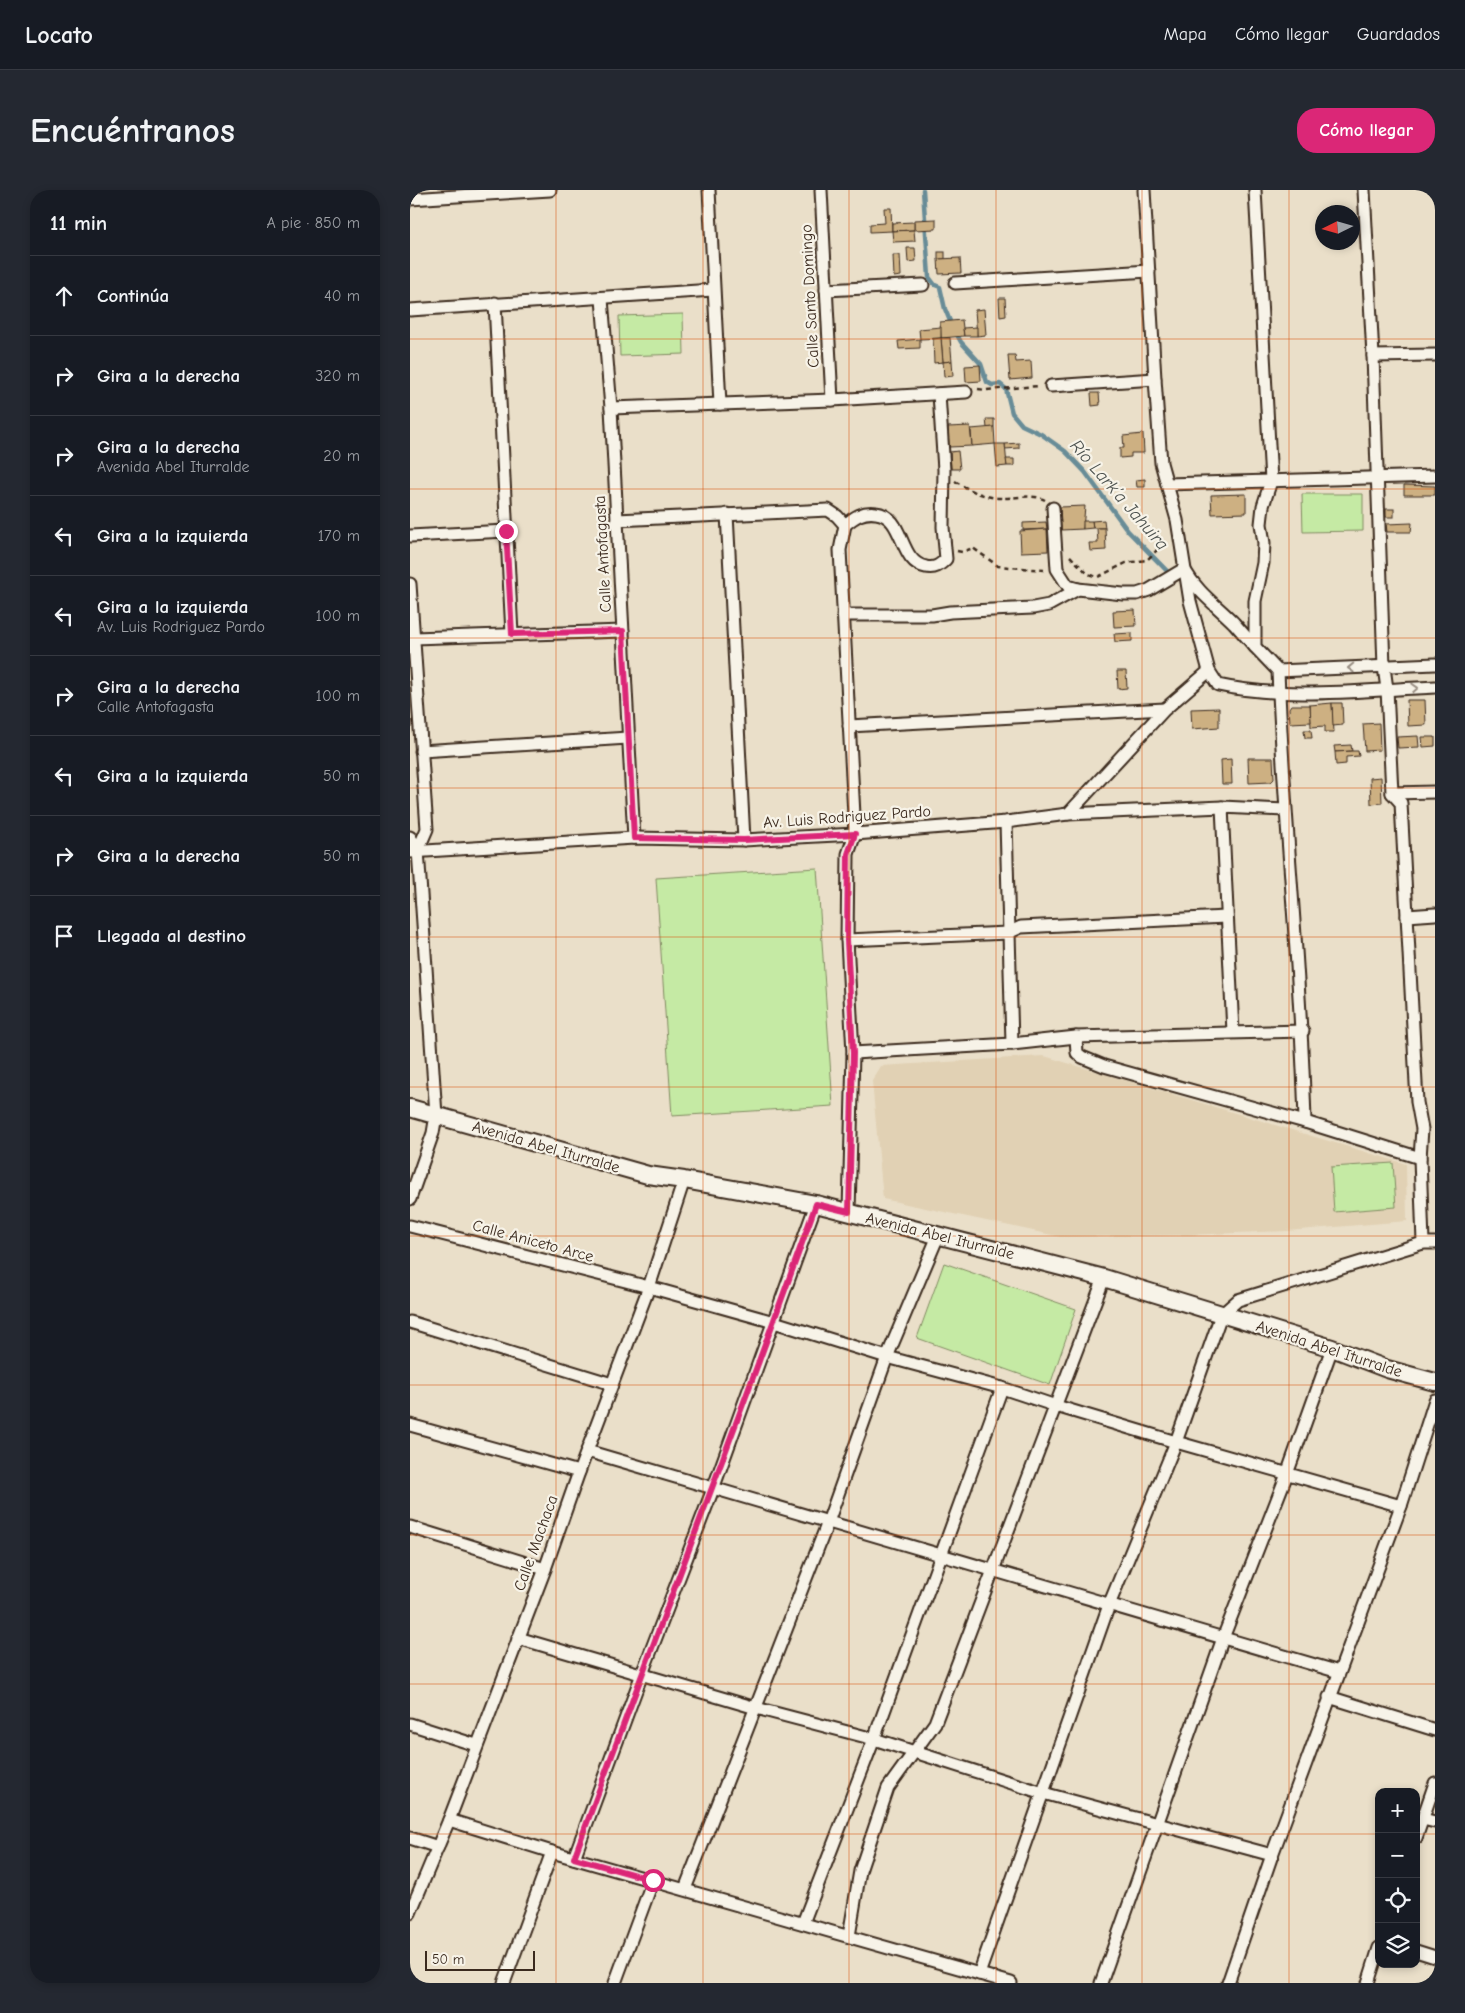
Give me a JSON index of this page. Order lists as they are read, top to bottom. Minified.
{"streets":{"street":["Calle Santo Domingo","Calle Antofagasta","Av. Luis Rodriguez Pardo","Avenida Abel Iturralde","Calle Aniceto Arce","Calle Machaca"]},"crossings":[["Calle Antofagasta","Av. Luis Rodriguez Pardo"],["Avenida Abel Iturralde","Calle Machaca"],["Calle Aniceto Arce","Calle Machaca"]],"water":["Río Lark’a Jahuira"],"scale_bar":"50 m","north":"left","page":{"header":"Locato","nav":["Mapa","Cómo llegar","Guardados"],"buttons":"Cómo llegar","title":"Encuéntranos","heading":["11 min","A pie · 850 m"],"list":[["Continúa","40 m"],["Gira a la derecha","320 m"],["Gira a la derecha","Avenida Abel Iturralde","20 m"],["Gira a la izquierda","170 m"],["Gira a la izquierda","Av. Luis Rodriguez Pardo","100 m"],["Gira a la derecha","Calle Antofagasta","100 m"],["Gira a la izquierda","50 m"],["Gira a la derecha","50 m"],"Llegada al destino"],"map_buttons":["+","−"],"scale":"50 m"}}
